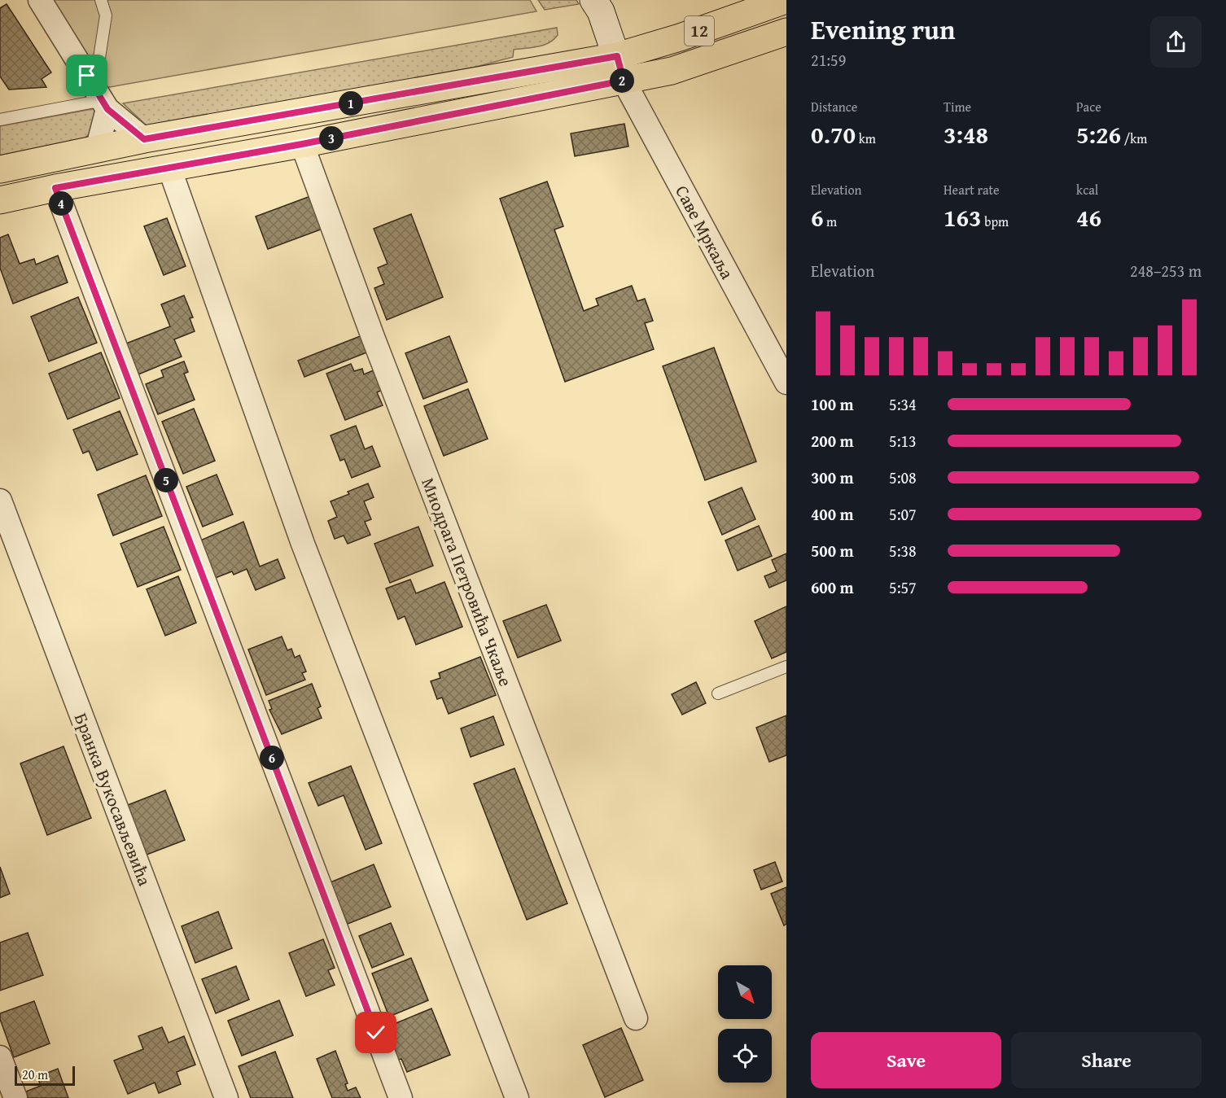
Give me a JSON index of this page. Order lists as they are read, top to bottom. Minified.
{"streets":{"main road":["12"],"street":["Саве Мркаља","Миодрага Петровића Чкаље","Бранка Вукосављевића"]},"crossings":[["12","Саве Мркаља"],["12","Миодрага Петровића Чкаље"]],"scale_bar":"20 m","north":"bottom right","page":{"heading":["Evening run","21:59"],"pins":["2","1","3","4","5","6"],"stats":[["Distance","0.70 km"],["Time","3:48"],["Pace","5:26 /km"],["Elevation","6 m"],["Heart rate","163 bpm"],["kcal","46"]],"chart":["Elevation","248–253 m"],"list":[{"name":"100 m","note":"5:34"},{"name":"200 m","note":"5:13"},{"name":"300 m","note":"5:08"},{"name":"400 m","note":"5:07"},{"name":"500 m","note":"5:38"},{"name":"600 m","note":"5:57"}],"buttons":["Save","Share"],"scale":"20 m"}}
